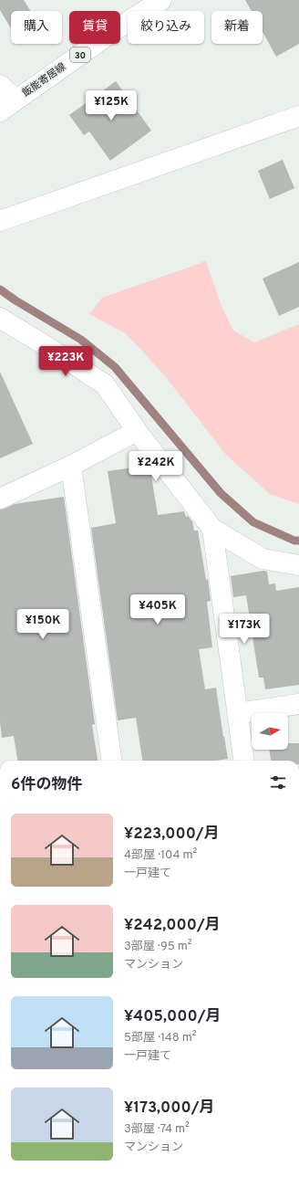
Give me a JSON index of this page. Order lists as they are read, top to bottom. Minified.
{"streets":{"street":["30","飯能寄居線"]},"north":"right","page":{"chip":["購入","賃貸","絞り込み","新着"],"price":["¥125K","¥223K","¥242K","¥405K","¥150K","¥173K"],"heading":"6件の物件","list":[{"name":"¥223,000/月","note":"4部屋 · 104 m² · 一戸建て"},{"name":"¥242,000/月","note":"3部屋 · 95 m² · マンション"},{"name":"¥405,000/月","note":"5部屋 · 148 m² · 一戸建て"},{"name":"¥173,000/月","note":"3部屋 · 74 m² · マンション"}]}}
